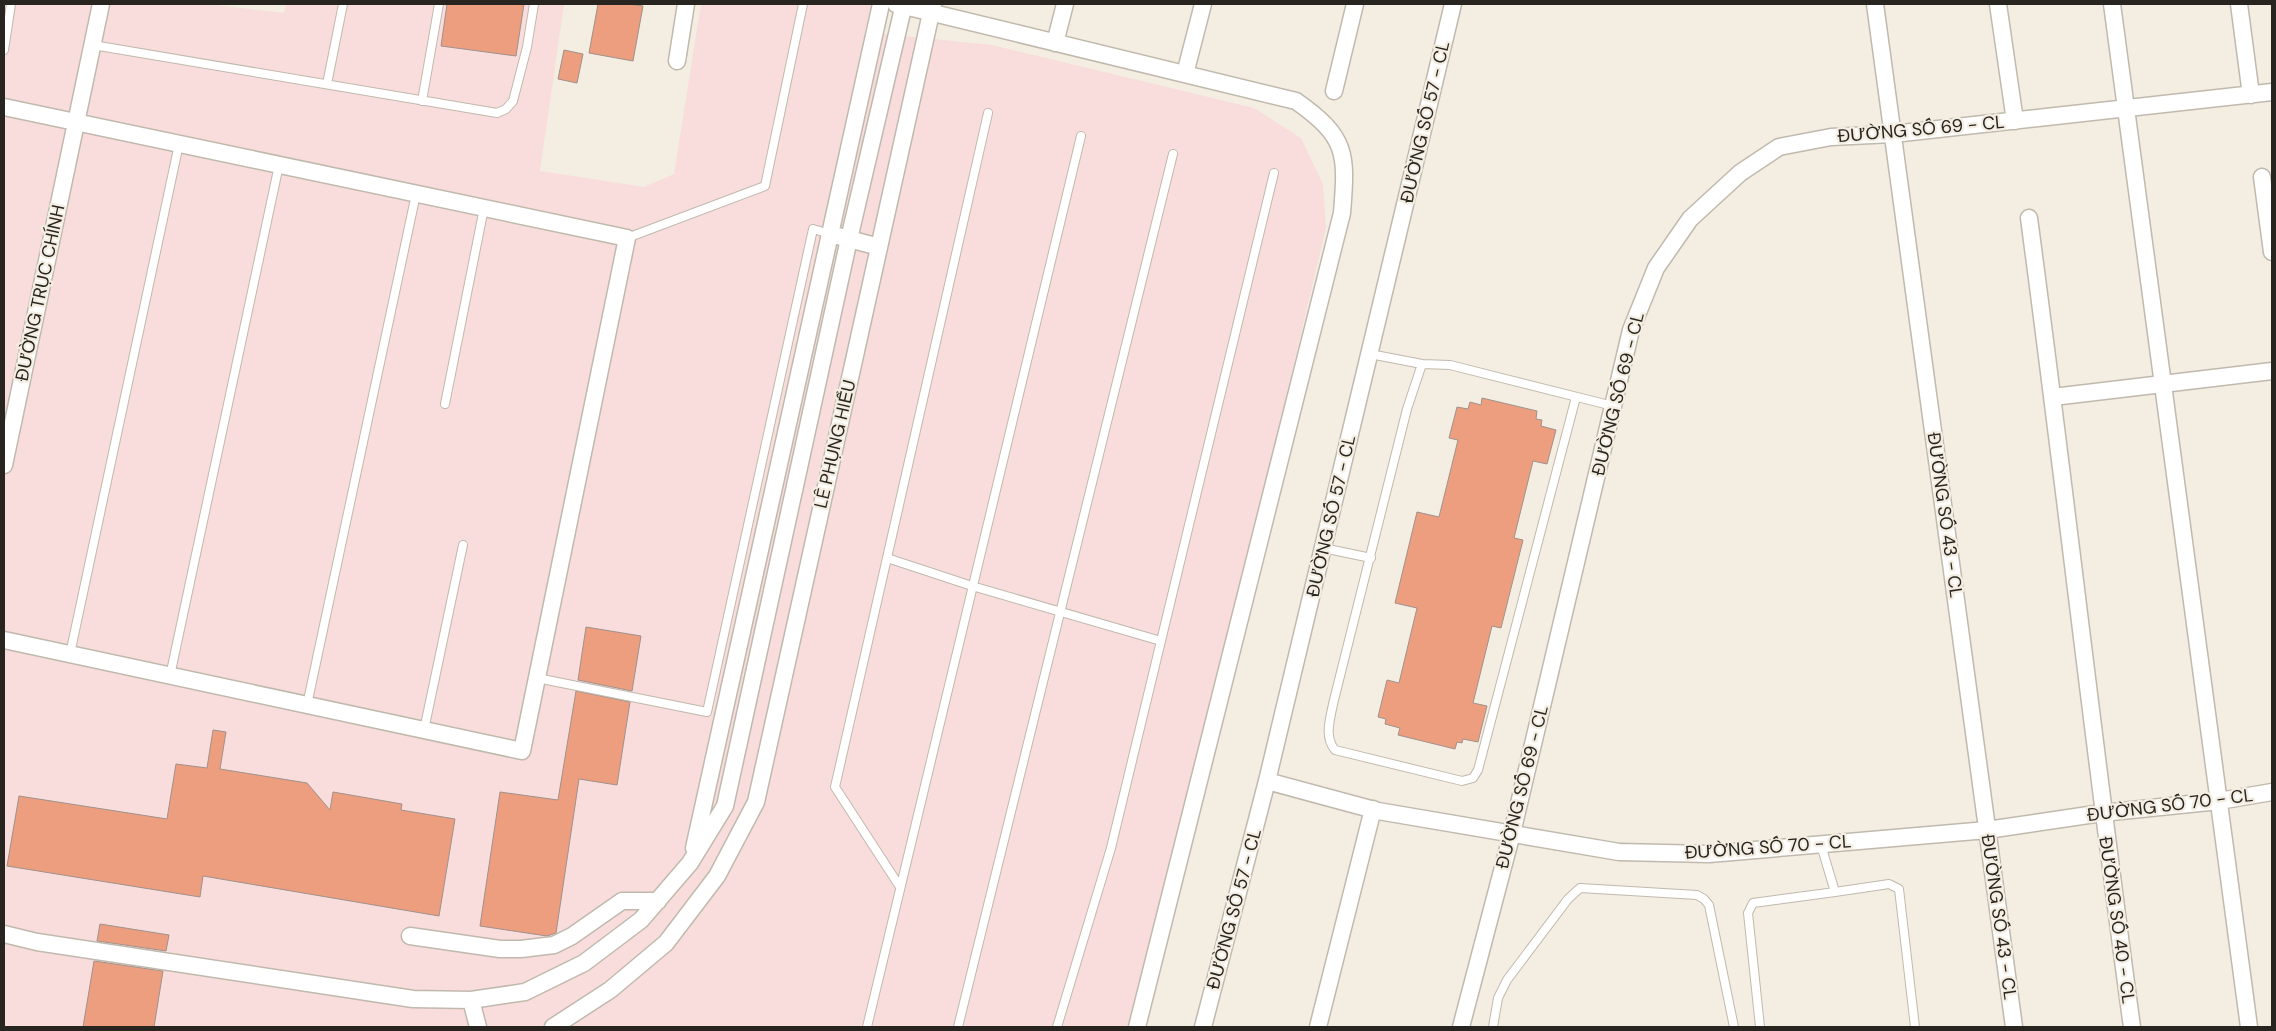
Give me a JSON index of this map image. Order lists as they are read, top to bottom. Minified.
{"streets":{"street":["ĐƯỜNG SỐ 57 - CL","ĐƯỜNG SỐ 69 - CL","ĐƯỜNG TRỤC CHÍNH","LÊ PHỤNG HIỂU","ĐƯỜNG SỐ 43 - CL","ĐƯỜNG SỐ 70 - CL","ĐƯỜNG SỐ 40 - CL"]},"crossings":[["ĐƯỜNG SỐ 57 - CL","ĐƯỜNG SỐ 70 - CL"],["ĐƯỜNG SỐ 69 - CL","ĐƯỜNG SỐ 43 - CL"],["ĐƯỜNG SỐ 69 - CL","ĐƯỜNG SỐ 70 - CL"],["ĐƯỜNG SỐ 43 - CL","ĐƯỜNG SỐ 70 - CL"],["ĐƯỜNG SỐ 70 - CL","ĐƯỜNG SỐ 40 - CL"]]}
